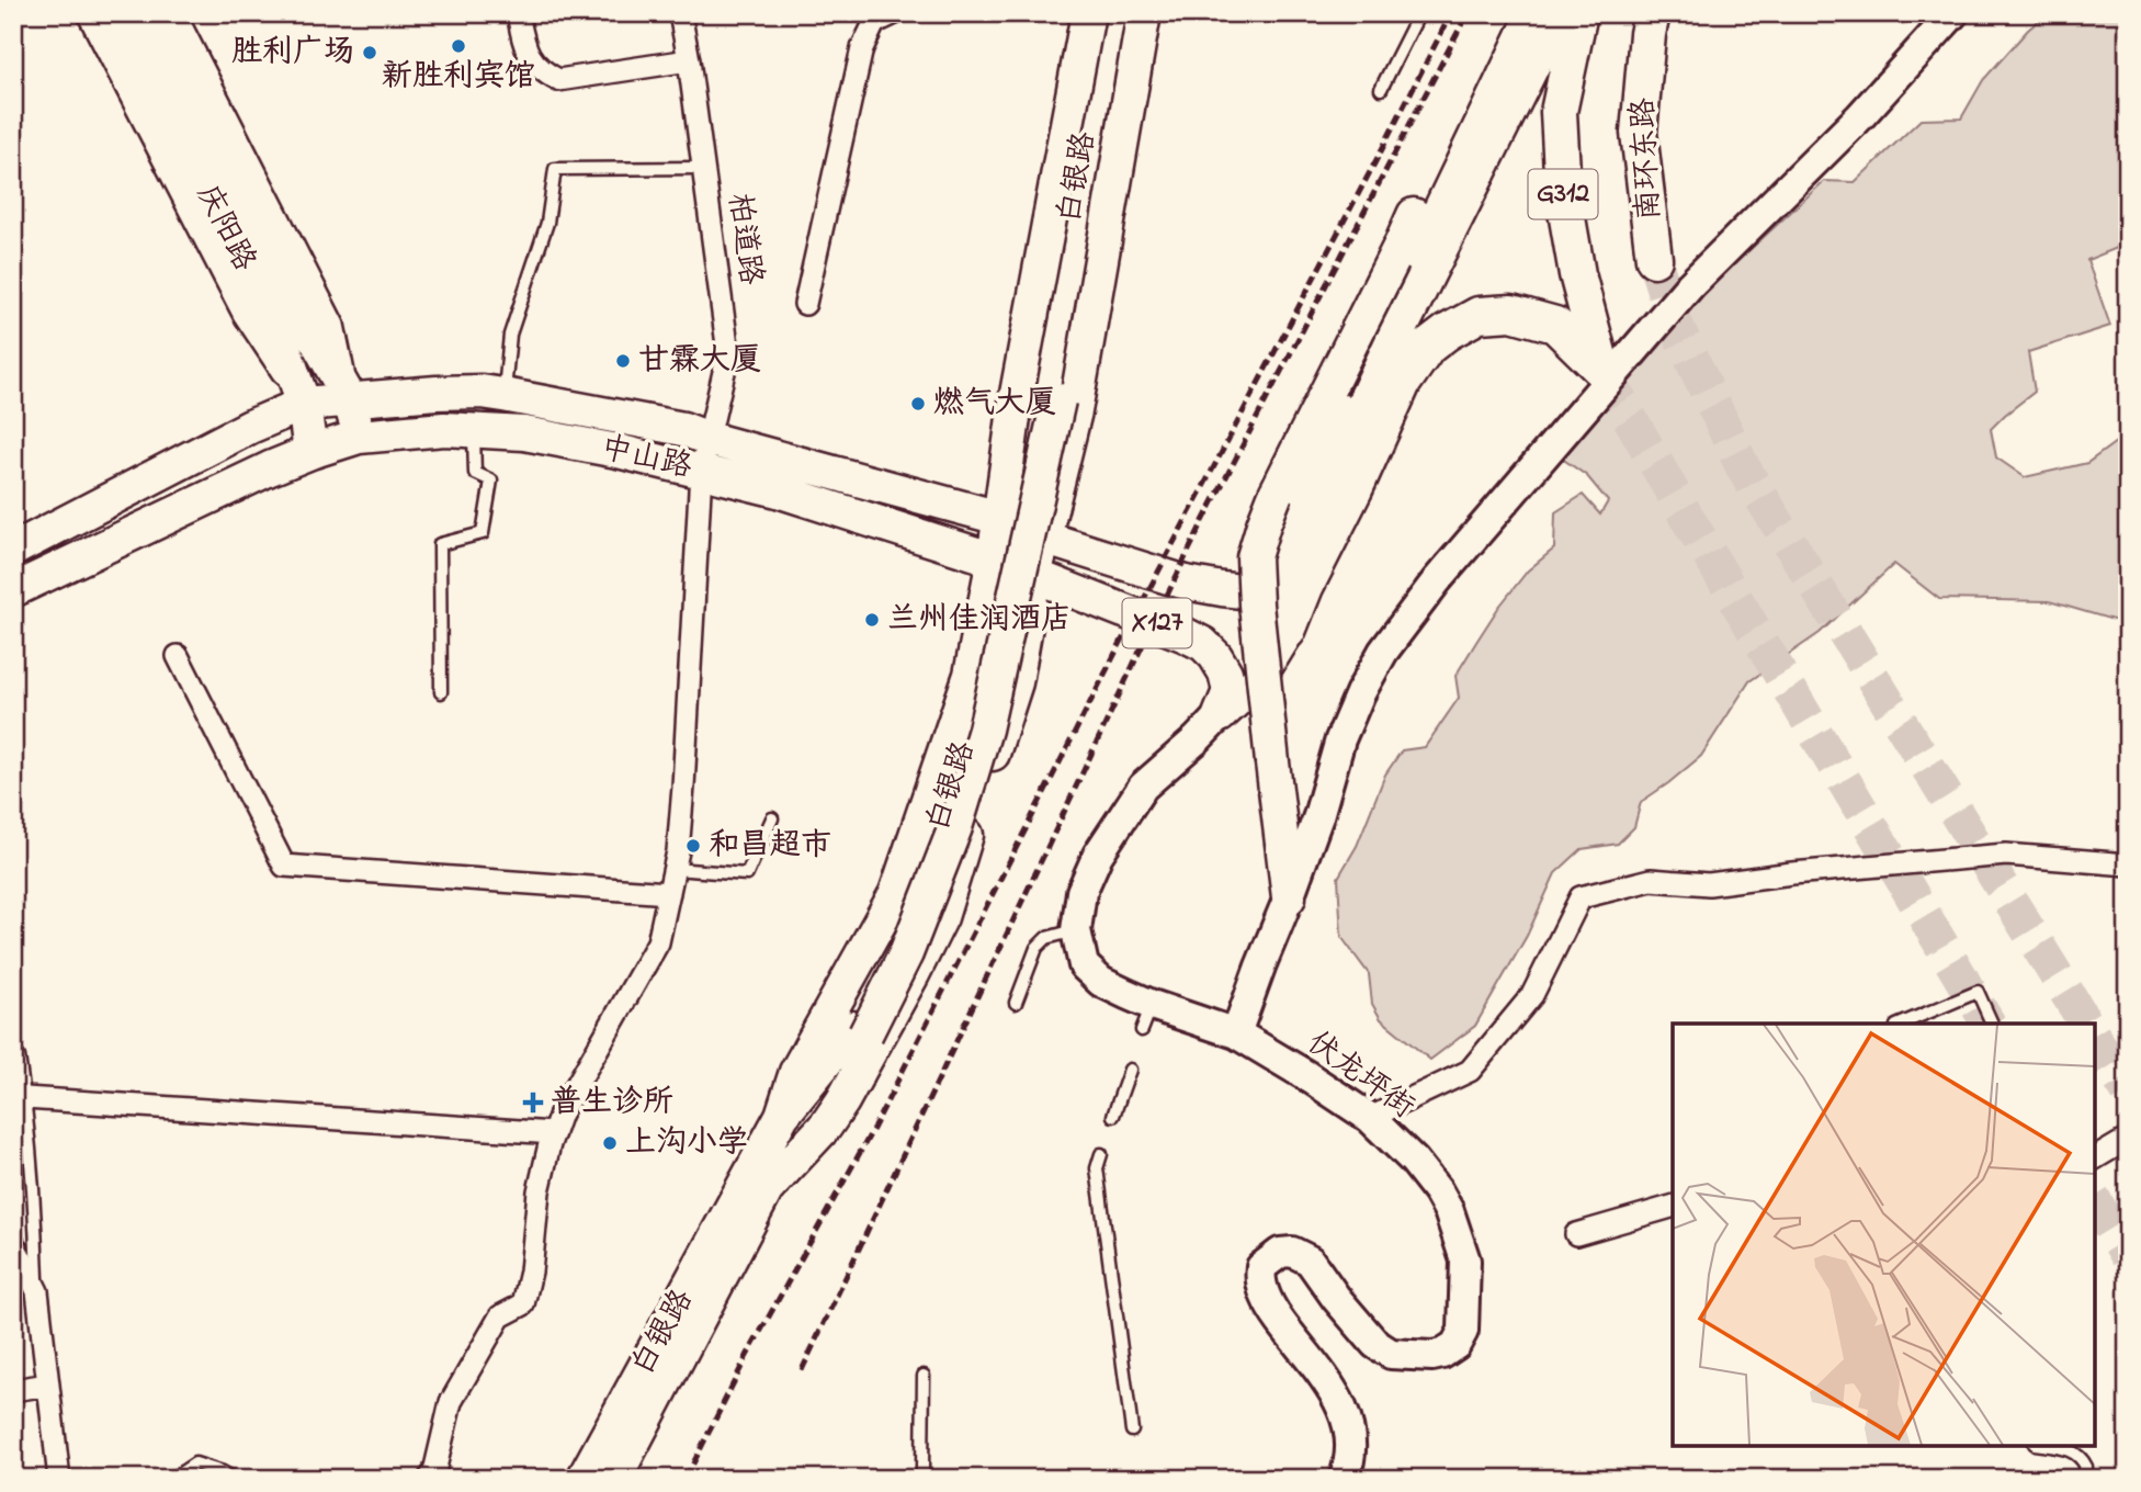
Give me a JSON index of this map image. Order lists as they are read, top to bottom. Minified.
{"streets":{"highway":["南环东路","G312"],"main road":["白银路","庆阳路","中山路","X127","伏龙坪街"],"street":["柏道路"]},"crossings":[["G312","中山路"],["庆阳路","中山路"],["柏道路","中山路"],["中山路","伏龙坪街"]],"places":{"other":["新胜利宾馆","胜利广场","甘霖大厦","燃气大厦","兰州佳润酒店","和昌超市","上沟小学"],"health":["普生诊所"]}}
